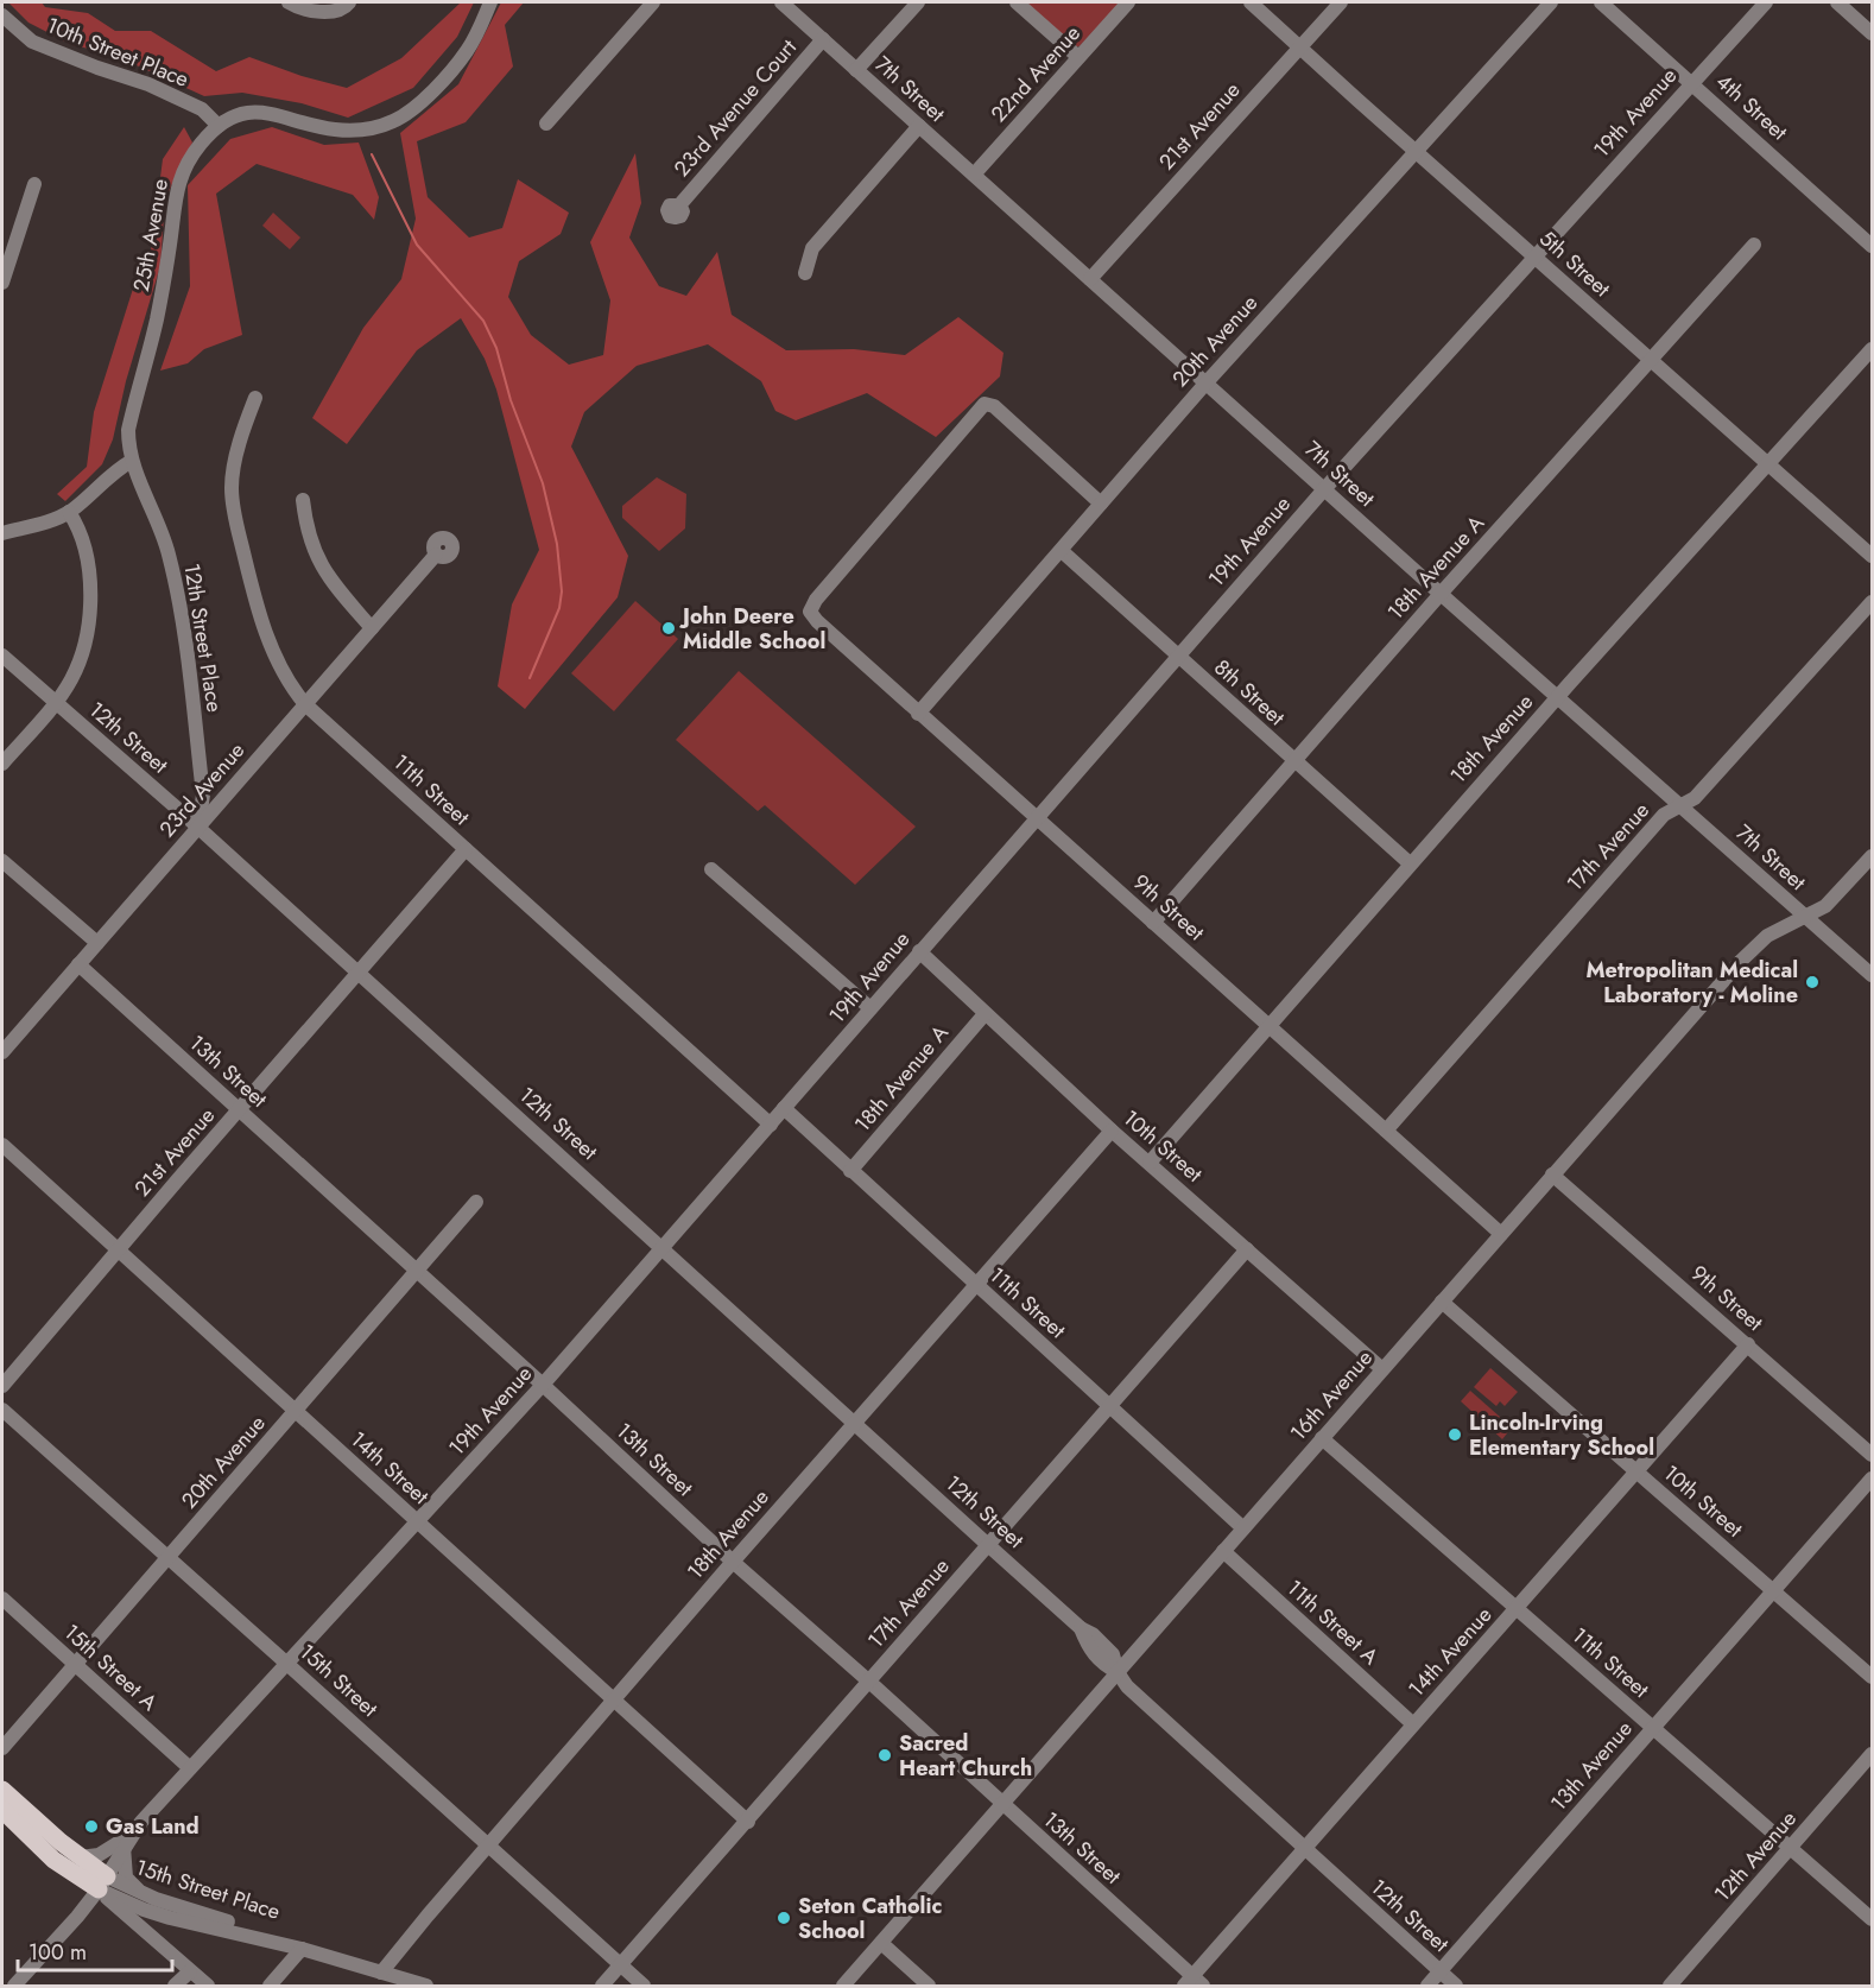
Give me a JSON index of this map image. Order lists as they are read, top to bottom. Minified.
{"streets":{"main road":["15th Street Place"],"street":["10th Street Place","22nd Avenue","7th Street","4th Street","23rd Avenue Court","19th Avenue","21st Avenue","25th Avenue","5th Street","20th Avenue","18th Avenue A","12th Street Place","8th Street","12th Street","18th Avenue","23rd Avenue","11th Street","17th Avenue","9th Street","13th Street","10th Street","16th Avenue","14th Street","11th Street A","14th Avenue","15th Street A","15th Street","13th Avenue","12th Avenue"]},"crossings":[["10th Street Place","25th Avenue"],["22nd Avenue","7th Street"],["7th Street","23rd Avenue Court"],["7th Street","19th Avenue"],["7th Street","21st Avenue"],["7th Street","20th Avenue"],["7th Street","18th Avenue A"],["7th Street","18th Avenue"],["7th Street","17th Avenue"],["7th Street","16th Avenue"],["4th Street","19th Avenue"],["19th Avenue","5th Street"],["19th Avenue","8th Street"],["19th Avenue","12th Street"],["19th Avenue","11th Street"],["19th Avenue","9th Street"],["19th Avenue","13th Street"],["19th Avenue","10th Street"],["19th Avenue","14th Street"],["19th Avenue","15th Street A"],["19th Avenue","15th Street"],["19th Avenue","15th Street Place"],["21st Avenue","5th Street"],["21st Avenue","12th Street"],["21st Avenue","11th Street"],["21st Avenue","13th Street"],["21st Avenue","14th Street"],["25th Avenue","12th Street Place"],["5th Street","20th Avenue"],["5th Street","18th Avenue A"],["5th Street","18th Avenue"],["20th Avenue","8th Street"],["20th Avenue","9th Street"],["20th Avenue","13th Street"],["20th Avenue","14th Street"],["20th Avenue","15th Street A"],["20th Avenue","15th Street"],["18th Avenue A","8th Street"],["18th Avenue A","11th Street"],["18th Avenue A","9th Street"],["18th Avenue A","10th Street"],["12th Street Place","12th Street"],["12th Street Place","23rd Avenue"],["8th Street","18th Avenue"],["12th Street","18th Avenue"],["12th Street","23rd Avenue"],["12th Street","17th Avenue"],["12th Street","16th Avenue"],["12th Street","14th Avenue"],["12th Street","13th Avenue"],["18th Avenue","11th Street"],["18th Avenue","9th Street"],["18th Avenue","13th Street"],["18th Avenue","10th Street"],["18th Avenue","14th Street"],["18th Avenue","15th Street"],["18th Avenue","15th Street Place"],["23rd Avenue","11th Street"],["23rd Avenue","13th Street"],["11th Street","17th Avenue"],["11th Street","16th Avenue"],["11th Street","14th Avenue"],["11th Street","13th Avenue"],["11th Street","12th Avenue"],["17th Avenue","9th Street"],["17th Avenue","13th Street"],["17th Avenue","10th Street"],["17th Avenue","14th Street"],["17th Avenue","15th Street"],["9th Street","16th Avenue"],["9th Street","14th Avenue"],["13th Street","16th Avenue"],["13th Street","14th Avenue"],["10th Street","16th Avenue"],["10th Street","14th Avenue"],["10th Street","13th Avenue"],["16th Avenue","11th Street A"],["11th Street A","14th Avenue"]],"places":["John Deere Middle School","Metropolitan Medical Laboratory - Moline","Lincoln-Irving Elementary School","Sacred Heart Church","Gas Land","Seton Catholic School"],"scale_bar":"100 m"}
